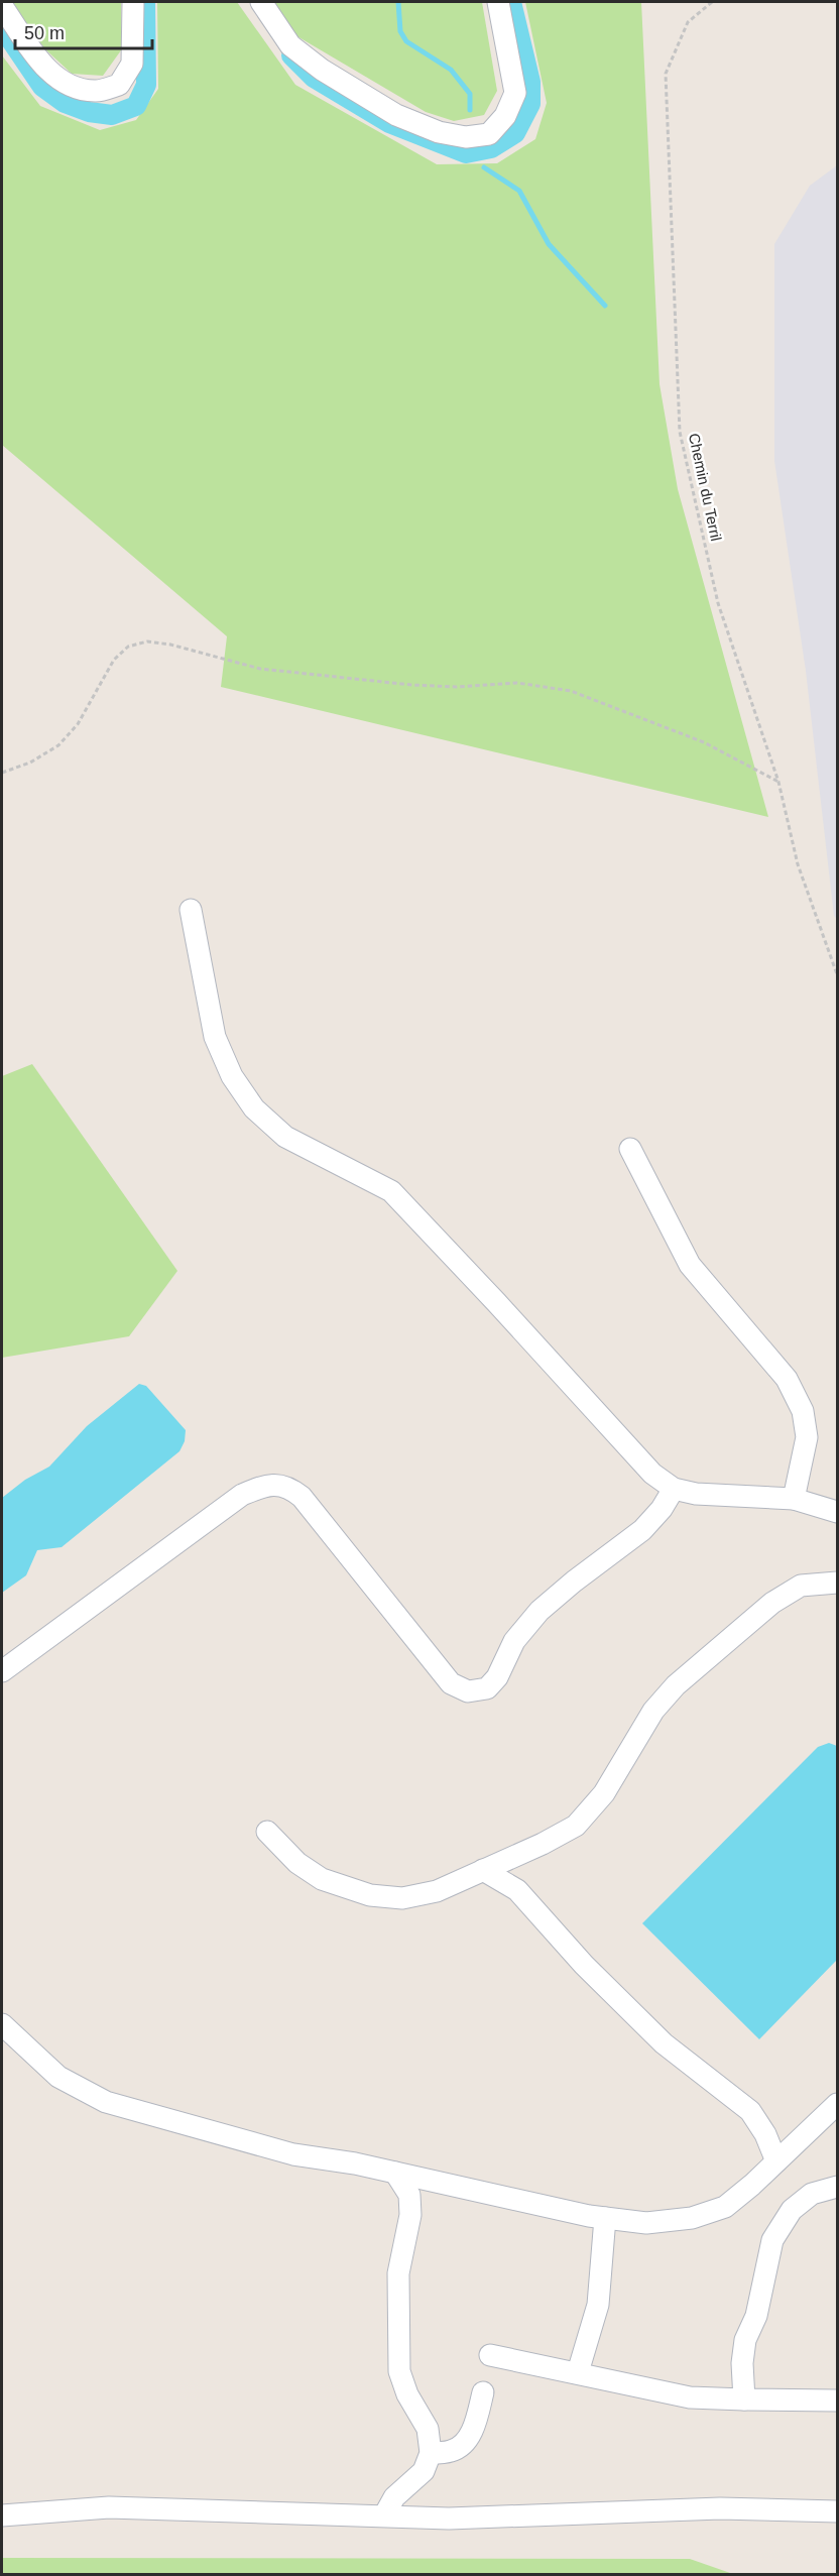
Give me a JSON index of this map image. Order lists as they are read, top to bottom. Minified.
{"streets":{"path":["Chemin du Terril"]},"scale_bar":"50 m"}
